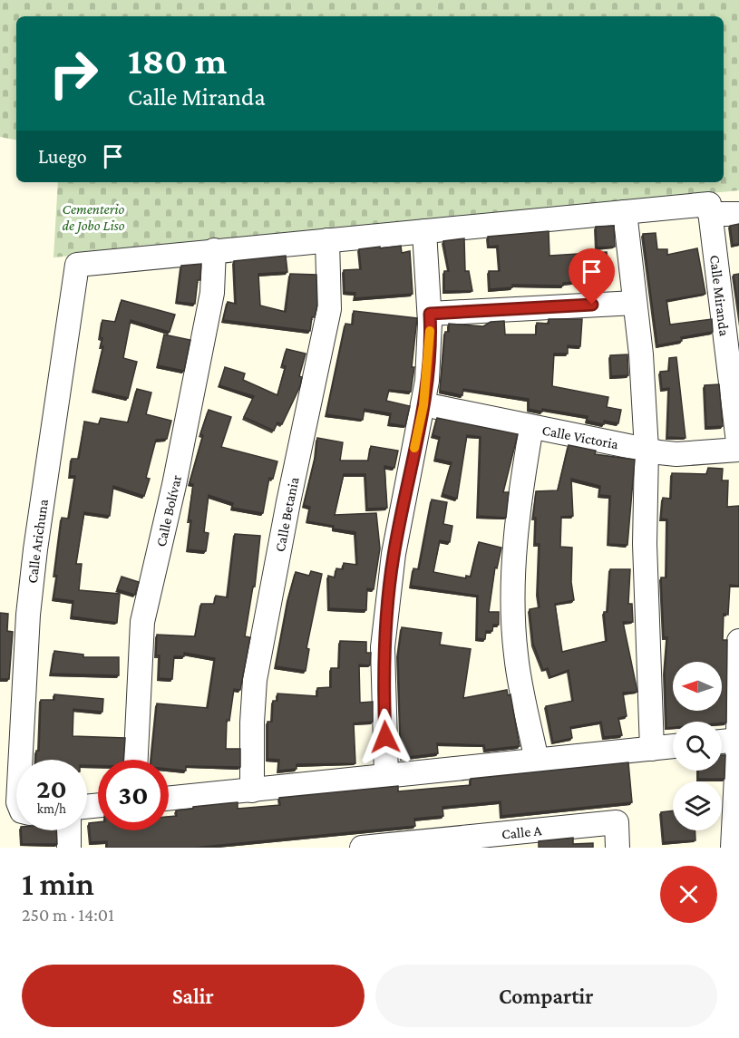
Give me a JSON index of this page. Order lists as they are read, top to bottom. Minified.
{"streets":{"street":["Calle Miranda","Calle Victoria","Calle Bolívar","Calle Betania","Calle Arichuna","Calle A"]},"crossings":[["Calle Miranda","Calle Victoria"],["Calle Bolívar","Calle Arichuna"]],"parks":["Cementerio de Jobo Liso"],"north":"left","page":{"turn":["180 m","Calle Miranda"],"then":"Luego","speed":"20 km/h","limit":"30","heading":["1 min","250 m · 14:01"],"buttons":["Salir","Compartir"]}}
